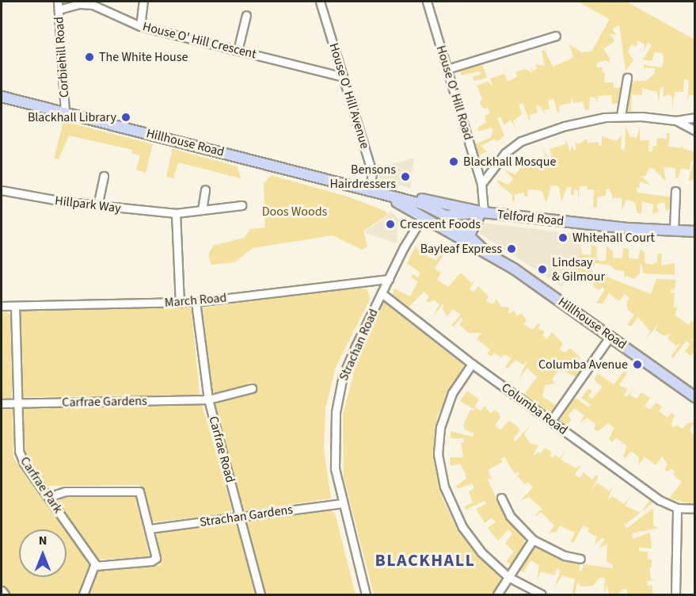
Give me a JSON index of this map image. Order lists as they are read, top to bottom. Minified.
{"streets":{"main road":["Hillhouse Road","Telford Road"],"street":["House O' Hill Crescent","Corbiehill Road","House O' Hill Road","House O' Hill Avenue","Hillpark Way","March Road","Strachan Road","Carfrae Gardens","Columba Road","Carfrae Road","Carfrae Park","Strachan Gardens"]},"crossings":[["House O' Hill Crescent","Corbiehill Road"],["House O' Hill Crescent","House O' Hill Avenue"],["Corbiehill Road","Hillhouse Road"],["House O' Hill Road","Telford Road"],["House O' Hill Avenue","Hillhouse Road"],["Hillhouse Road","Telford Road"],["Hillhouse Road","Strachan Road"],["Telford Road","Strachan Road"],["March Road","Strachan Road"],["March Road","Carfrae Road"],["March Road","Carfrae Park"],["Strachan Road","Columba Road"],["Strachan Road","Strachan Gardens"],["Carfrae Gardens","Carfrae Road"],["Carfrae Gardens","Carfrae Park"],["Carfrae Road","Strachan Gardens"]],"districts":["BLACKHALL"],"parks":["Doos Woods"],"places":["The White House","Blackhall Library","Blackhall Mosque","Bensons Hairdressers","Crescent Foods","Whitehall Court","Bayleaf Express","Lindsay & Gilmour","Columba Avenue"],"north":"top"}
